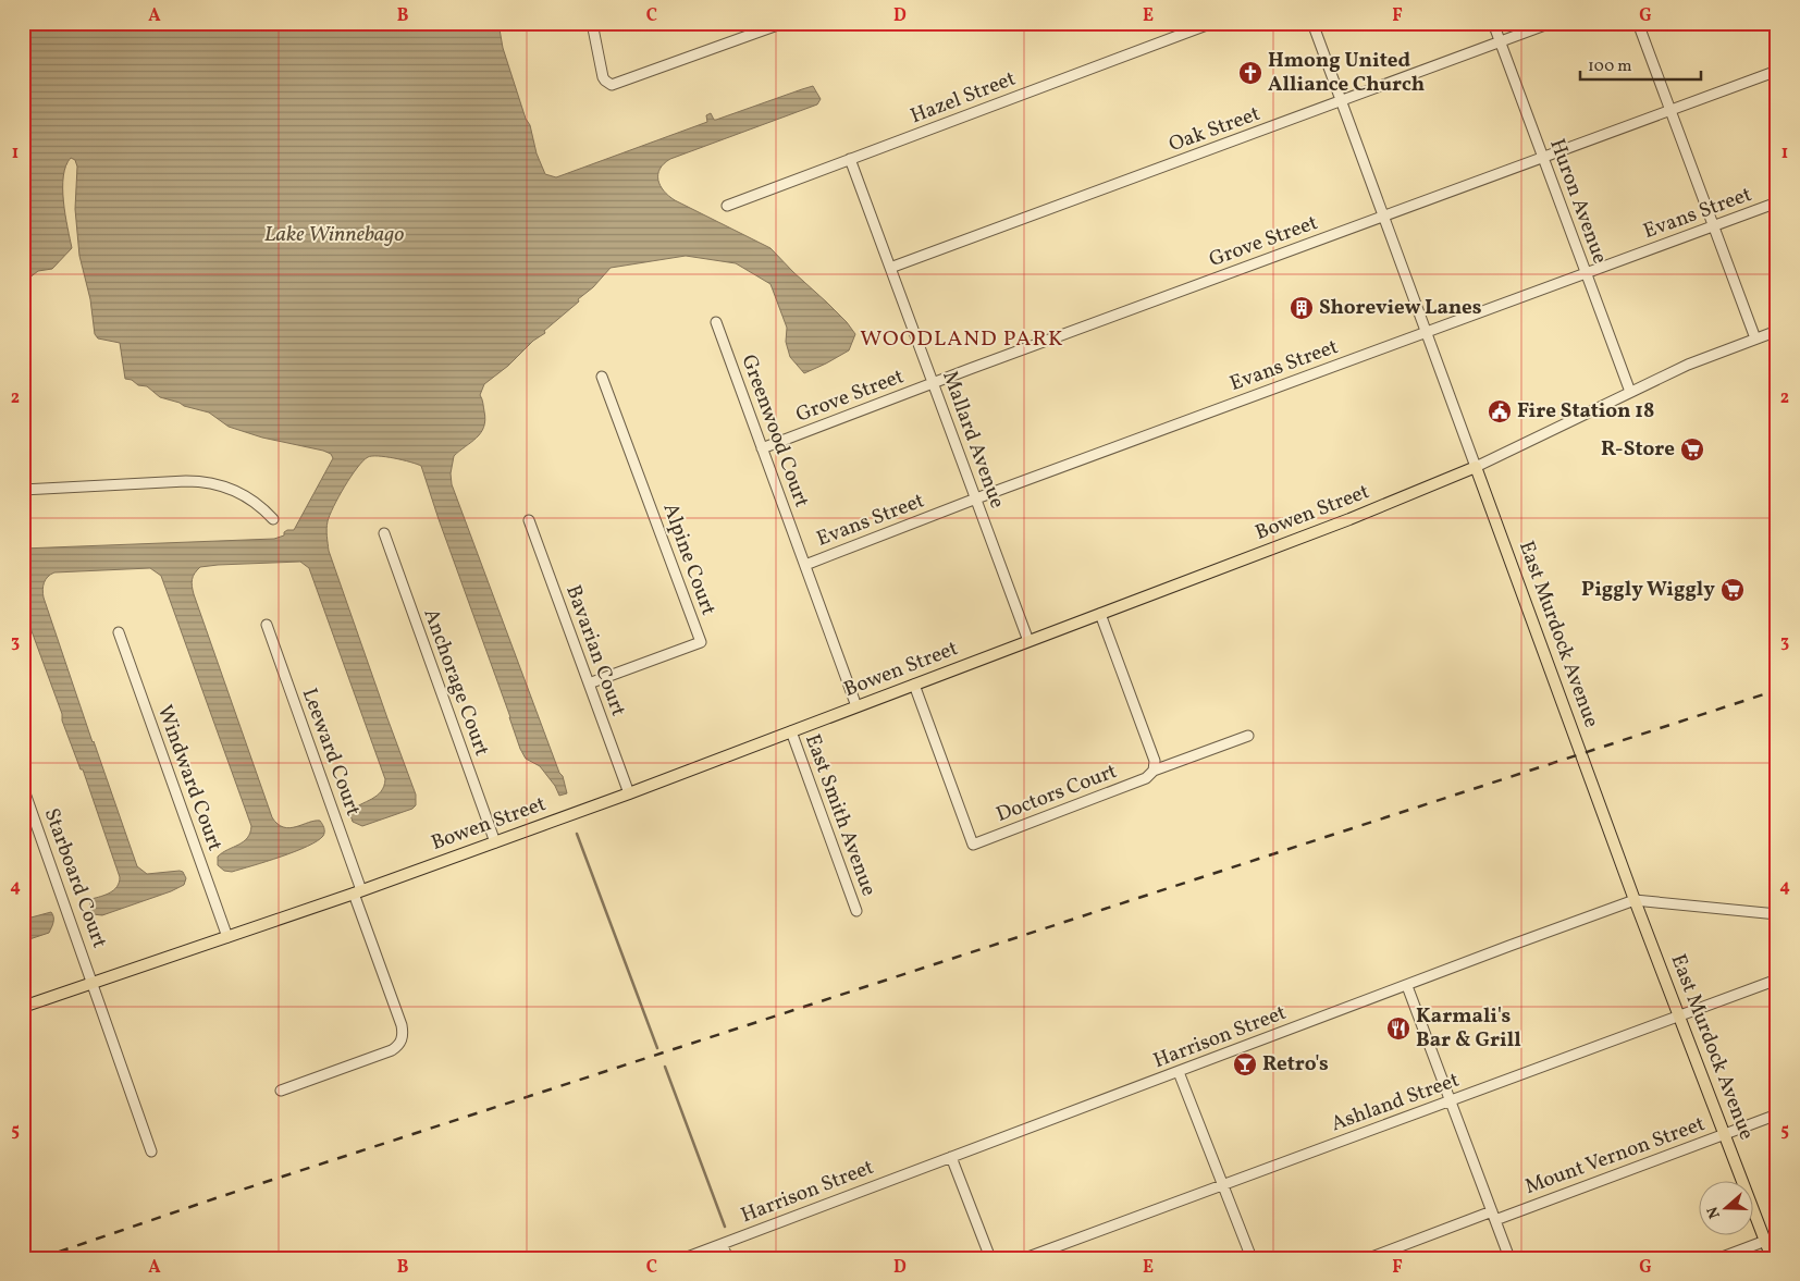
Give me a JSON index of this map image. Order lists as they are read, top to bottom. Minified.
{"streets":{"main road":["Bowen Street","East Murdock Avenue"],"street":["Hazel Street","Oak Street","Huron Avenue","Evans Street","Grove Street","Greenwood Court","Mallard Avenue","Alpine Court","Bavarian Court","Anchorage Court","Leeward Court","Windward Court","Doctors Court","East Smith Avenue","Starboard Court","Harrison Street","Ashland Street","Mount Vernon Street"]},"crossings":[["Hazel Street","Mallard Avenue"],["Oak Street","Huron Avenue"],["Oak Street","Mallard Avenue"],["Oak Street","East Murdock Avenue"],["Huron Avenue","Evans Street"],["Huron Avenue","Grove Street"],["Huron Avenue","Bowen Street"],["Evans Street","Greenwood Court"],["Evans Street","Mallard Avenue"],["Evans Street","East Murdock Avenue"],["Grove Street","Greenwood Court"],["Grove Street","Mallard Avenue"],["Grove Street","East Murdock Avenue"],["Greenwood Court","Bowen Street"],["Mallard Avenue","Bowen Street"],["Bowen Street","East Murdock Avenue"],["Bowen Street","Bavarian Court"],["Bowen Street","Anchorage Court"],["Bowen Street","Leeward Court"],["Bowen Street","Windward Court"],["Bowen Street","Doctors Court"],["Bowen Street","East Smith Avenue"],["Bowen Street","Starboard Court"],["Alpine Court","Bavarian Court"],["East Murdock Avenue","Harrison Street"],["East Murdock Avenue","Ashland Street"],["East Murdock Avenue","Mount Vernon Street"]],"districts":["WOODLAND PARK"],"water":["Lake Winnebago"],"places":{"church":["Hmong United Alliance Church"],"building":["Shoreview Lanes"],"public building":["Fire Station 18"],"supermarket":["R-Store","Piggly Wiggly"],"restaurant":["Karmali's Bar & Grill"],"bar":["Retro's"]},"scale_bar":"100 m","north":"left","grid":{"columns":["A","B","C","D","E","F","G"],"rows":["1","2","3","4","5"]}}
